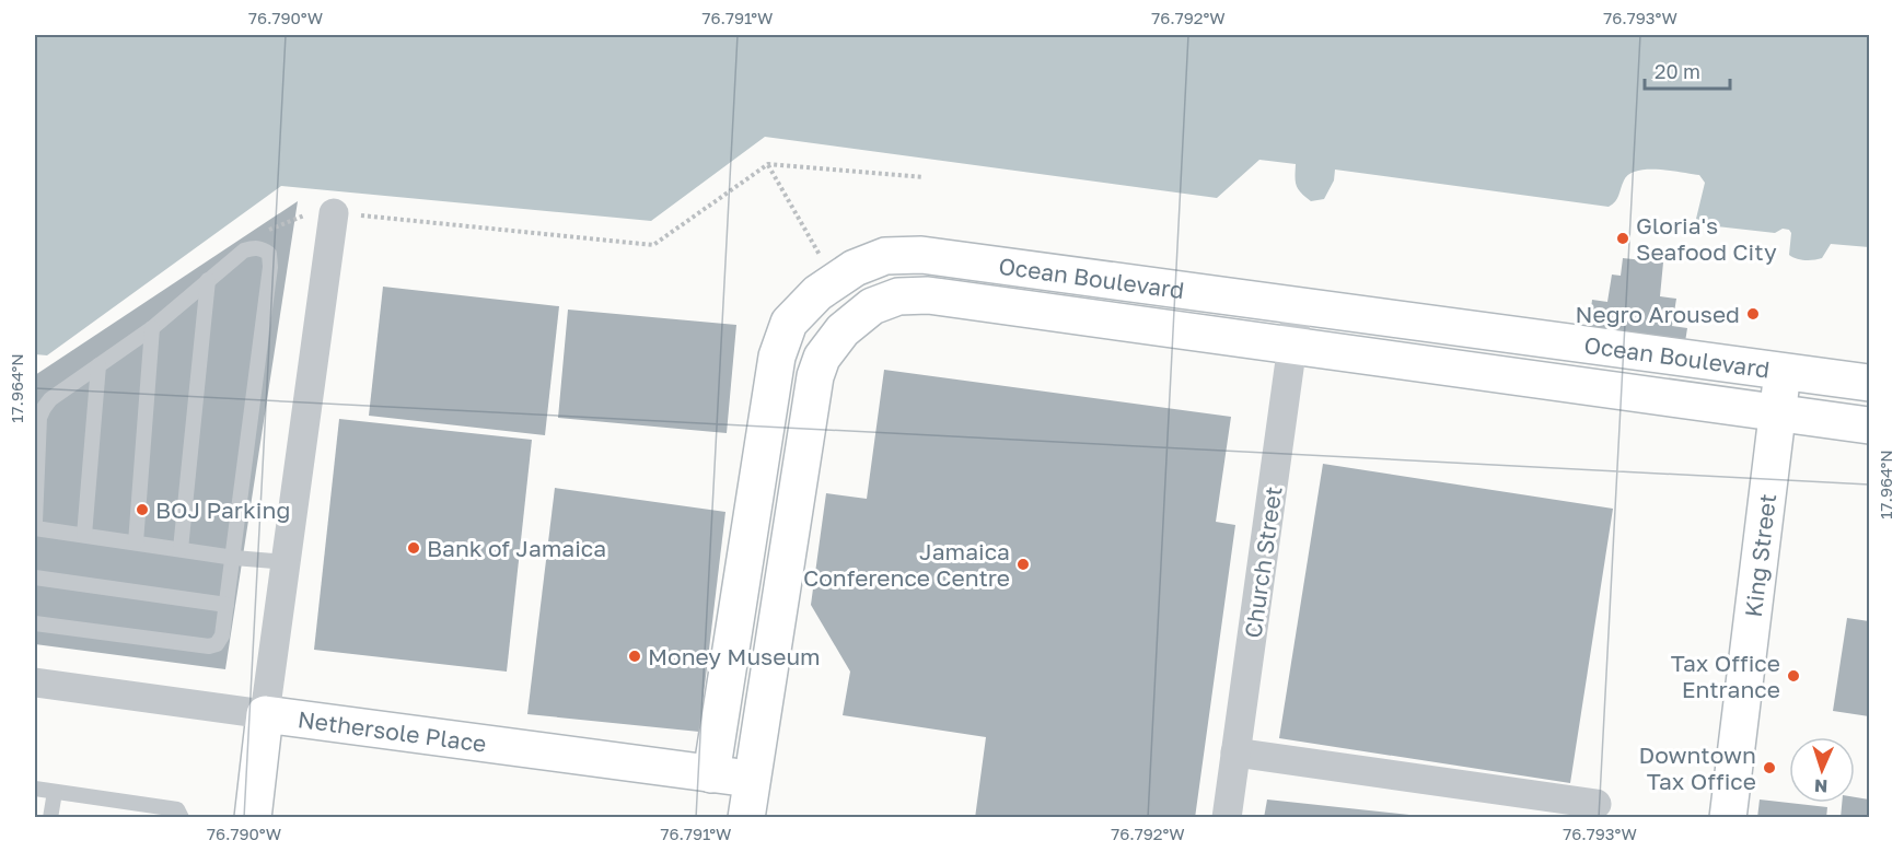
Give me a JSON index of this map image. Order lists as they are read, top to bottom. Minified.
{"streets":{"street":["Ocean Boulevard","King Street","Church Street","Nethersole Place"]},"crossings":[["Ocean Boulevard","King Street"],["Ocean Boulevard","Church Street"],["Ocean Boulevard","Nethersole Place"]],"places":["Gloria's Seafood City","Negro Aroused","BOJ Parking","Bank of Jamaica","Jamaica Conference Centre","Money Museum","Tax Office Entrance","Downtown Tax Office"],"scale_bar":"20 m","north":"bottom","coordinates":["76.790°W","76.791°W","76.792°W","76.793°W","17.964°N"]}
